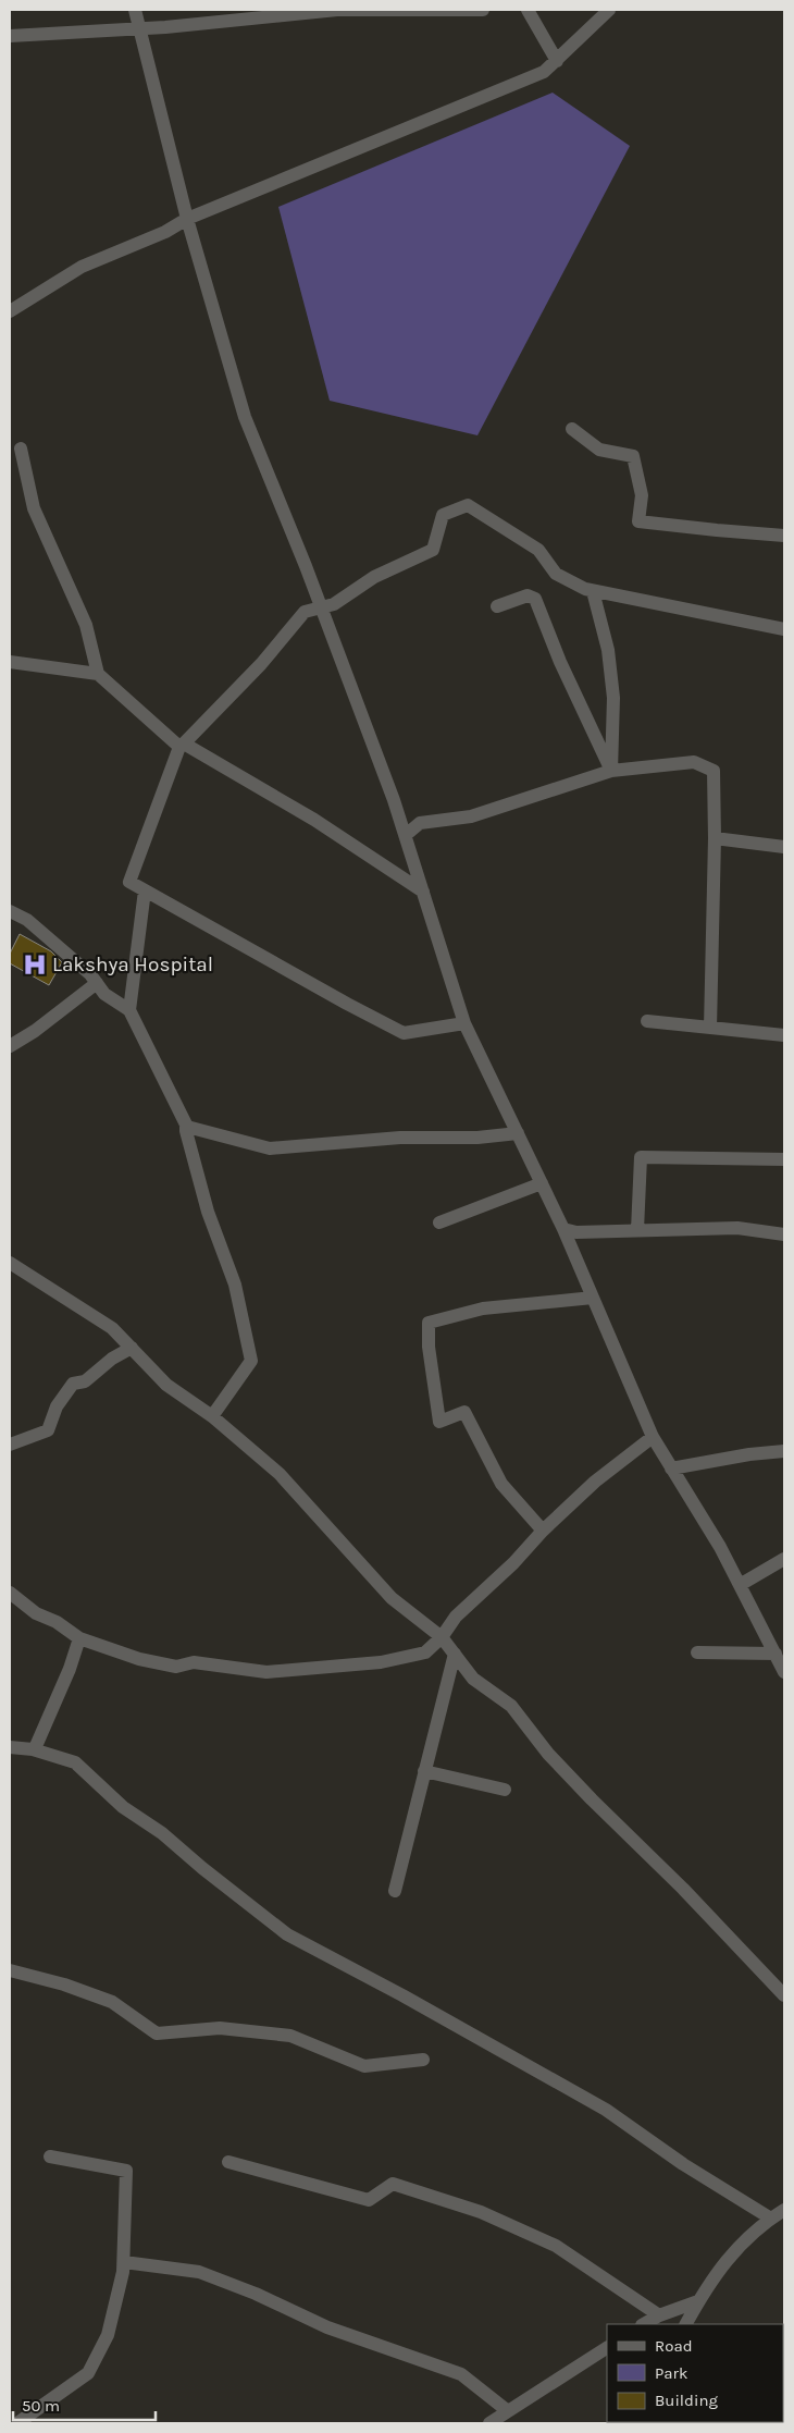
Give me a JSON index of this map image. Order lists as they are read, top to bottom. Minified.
{"places":{"hospital":["Lakshya Hospital"]},"legend":["Road","Park","Building"],"scale_bar":"50 m"}
